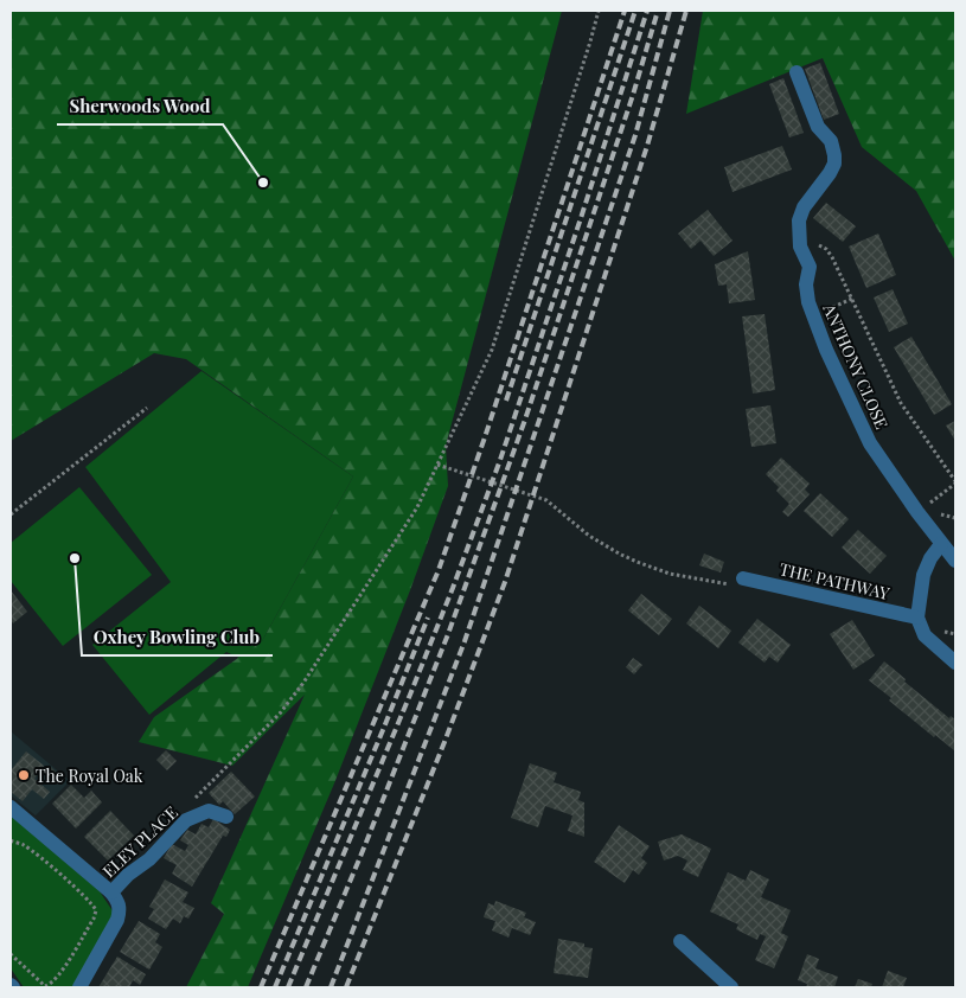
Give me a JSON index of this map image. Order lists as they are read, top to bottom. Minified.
{"streets":{"street":["ANTHONY CLOSE","THE PATHWAY","ELEY PLACE"]},"places":["Sherwoods Wood","Oxhey Bowling Club","The Royal Oak"]}
